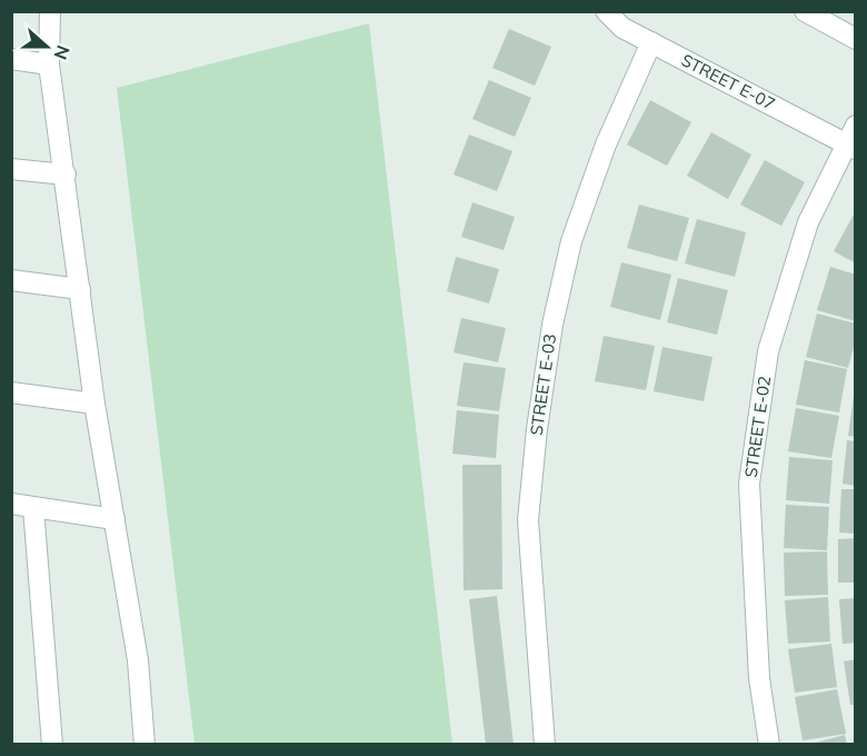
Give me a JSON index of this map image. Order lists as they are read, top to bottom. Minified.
{"streets":{"street":["STREET E-07","STREET E-03","STREET E-02"]},"crossings":[["STREET E-07","STREET E-03"],["STREET E-07","STREET E-02"]],"north":"right"}
